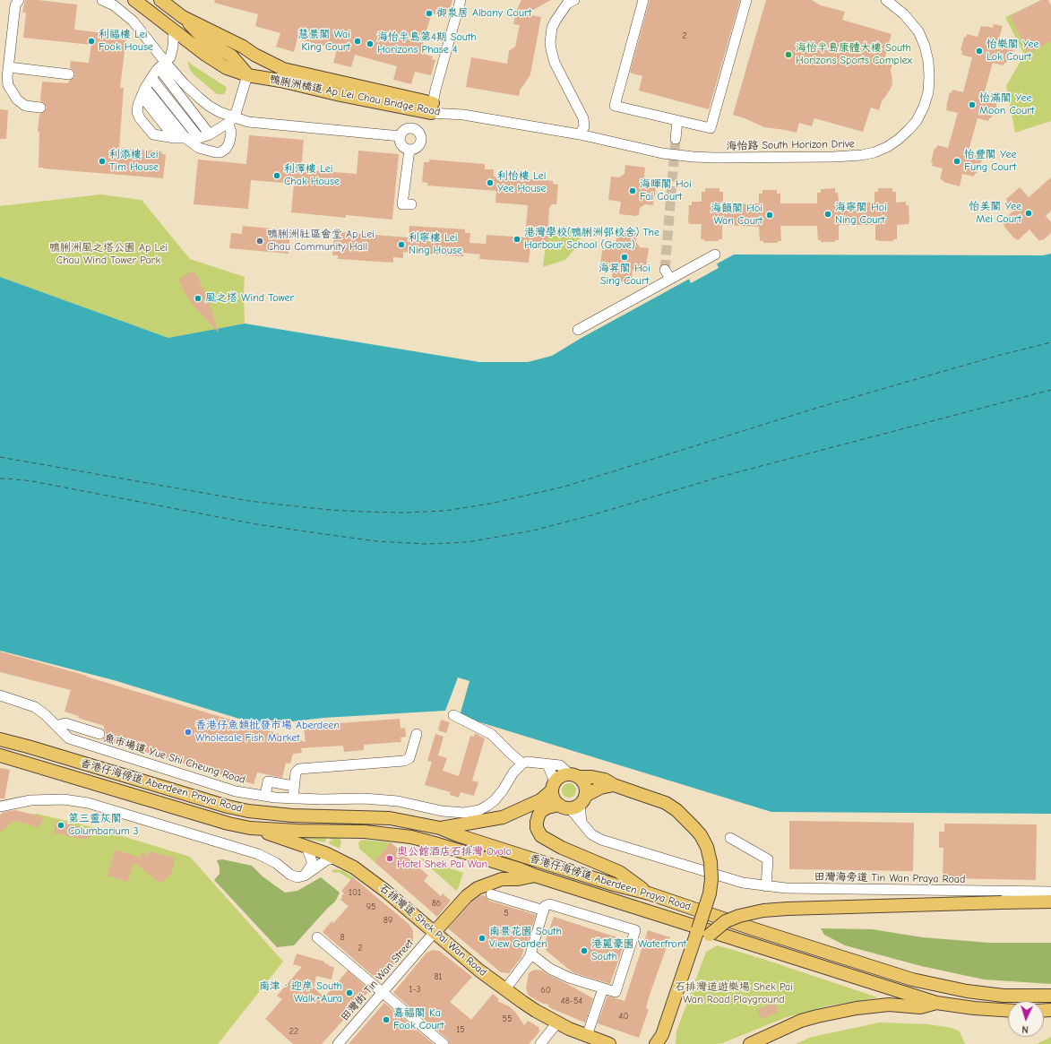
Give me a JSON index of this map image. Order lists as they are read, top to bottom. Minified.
{"streets":{"main road":["鴨脷洲橋道 Ap Lei Chau Bridge Road","香港仔海傍道 Aberdeen Praya Road","石排灣道 Shek Pai Wan Road"],"street":["海怡路 South Horizon Drive","魚市場道 Yue Shi Cheung Road","田灣海旁道 Tin Wan Praya Road","田灣街 Tin Wan Street"]},"crossings":[["鴨脷洲橋道 Ap Lei Chau Bridge Road","海怡路 South Horizon Drive"],["香港仔海傍道 Aberdeen Praya Road","石排灣道 Shek Pai Wan Road"],["石排灣道 Shek Pai Wan Road","田灣街 Tin Wan Street"]],"parks":["鴨脷洲風之塔公園 Ap Lei Chau Wind Tower Park","石排灣道遊樂場 Shek Pai Wan Road Playground"],"places":["御泉居 Albany Court","利福樓 Lei Fook House","慧景閣 Wai King Court","海怡半島第4期 South Horizons Phase 4","怡樂閣 Yee Lok Court","海怡半島康體大樓 South Horizons Sports Complex","怡滿閣 Yee Moon Court","利添樓 Lei Tim House","怡豐閣 Yee Fung Court","利澤樓 Lei Chak House","利怡樓 Lei Yee House","海暉閣 Hoi Fai Court","怡美閣 Yee Mei Court","海寧閣 Hoi Ning Court","海韻閣 Hoi Wan Court","港灣學校(鴨脷洲邨校舍) The Harbour School (Grove)","鴨脷洲社區會堂 Ap Lei Chau Community Hall","利寧樓 Lei Ning House","海昇閣 Hoi Sing Court","風之塔 Wind Tower","香港仔魚類批發市場 Aberdeen Wholesale Fish Market","第三靈灰閣 Columbarium 3","奧公館酒店石排灣 Ovolo Hotel Shek Pai Wan","南景花園 South View Garden","港麗豪園 Waterfront South","南津‧迎岸 South Walk･Aura","嘉福閣 Ka Fook Court"],"house_numbers":["2","101","86","95","5","89","8","2","81","1-3","60","48-54","40","55","15","22"],"north":"bottom"}
